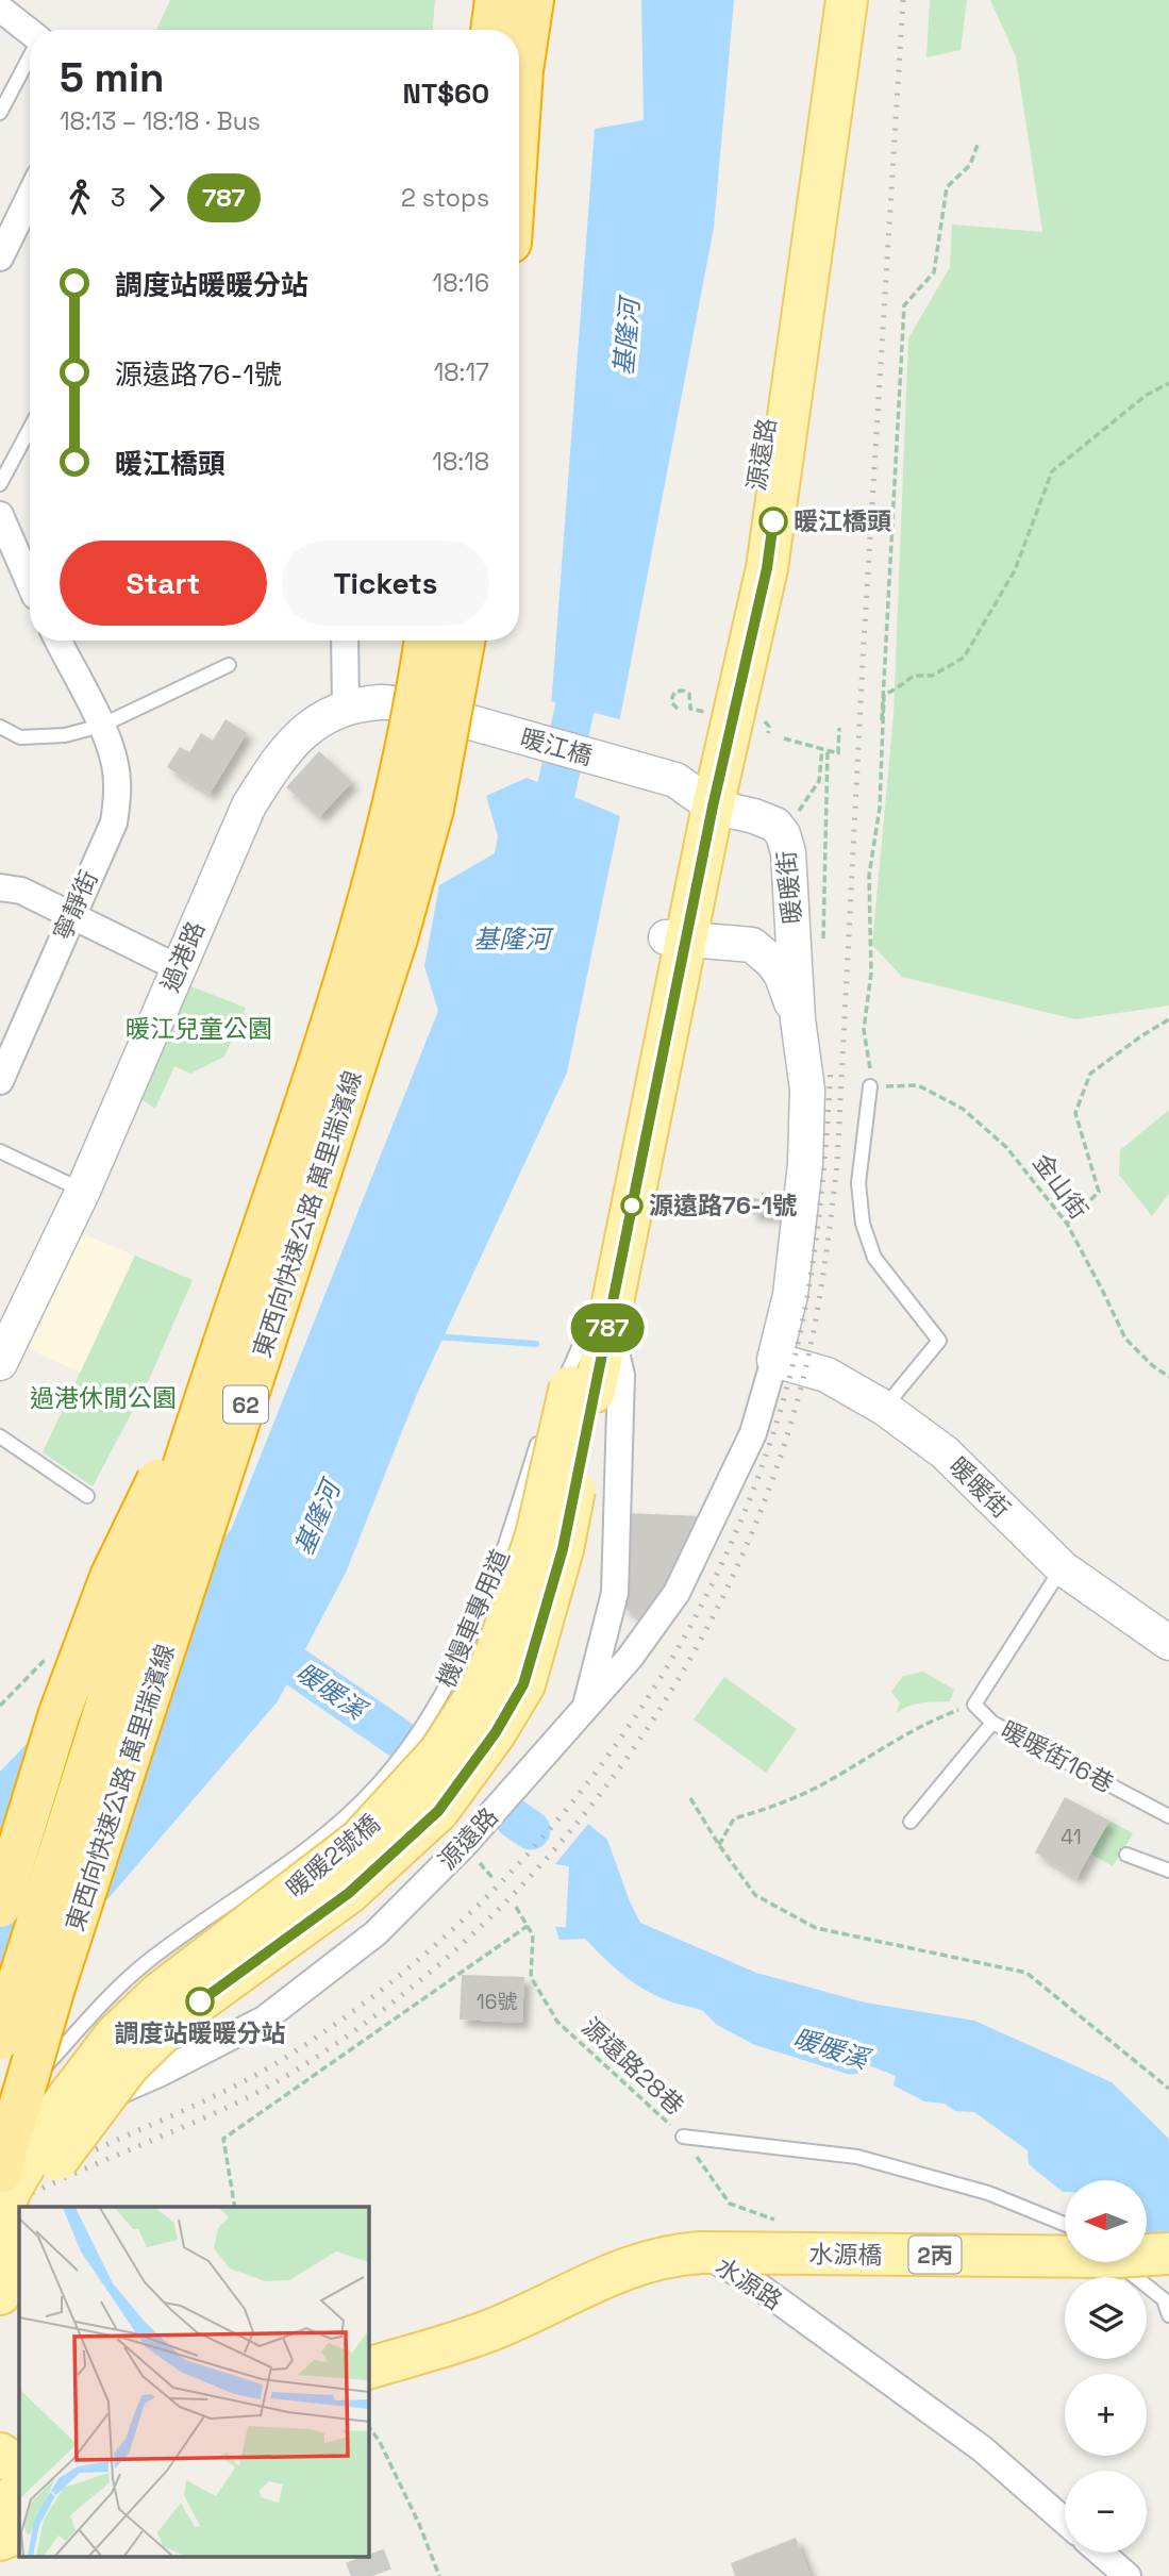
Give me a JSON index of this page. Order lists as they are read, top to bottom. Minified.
{"streets":{"highway":["東西向快速公路 萬里瑞濱線","62"],"main road":["源遠路","暖暖2號橋","水源橋","2丙","水源路"],"street":["暖江橋","暖暖街","寧靜街","過港路"],"lane":["機慢車專用道","暖暖街16巷"],"path":["金山街","源遠路28巷"]},"crossings":[["源遠路","暖江橋"],["源遠路","暖暖街"],["源遠路","機慢車專用道"],["源遠路","暖暖2號橋"],["暖江橋","暖暖街"],["暖江橋","過港路"],["暖暖街","暖暖街16巷"],["機慢車專用道","暖暖2號橋"],["水源橋","水源路"]],"water":["基隆河","暖暖溪"],"parks":["暖江兒童公園","過港休閒公園"],"places":["暖江橋頭","源遠路76-1號","調度站暖暖分站"],"lines":["bus line 787"],"house_numbers":["41","16號"],"north":"left","page":{"on_map":"787","heading":["5 min","18:13 – 18:18 · Bus","NT$60"],"legs":["3","787","2 stops"],"list":[{"name":"調度站暖暖分站","value":"18:16"},{"name":"源遠路76-1號","value":"18:17"},{"name":"暖江橋頭","value":"18:18"}],"buttons":["Start","Tickets"],"map_buttons":["+","−"]}}
